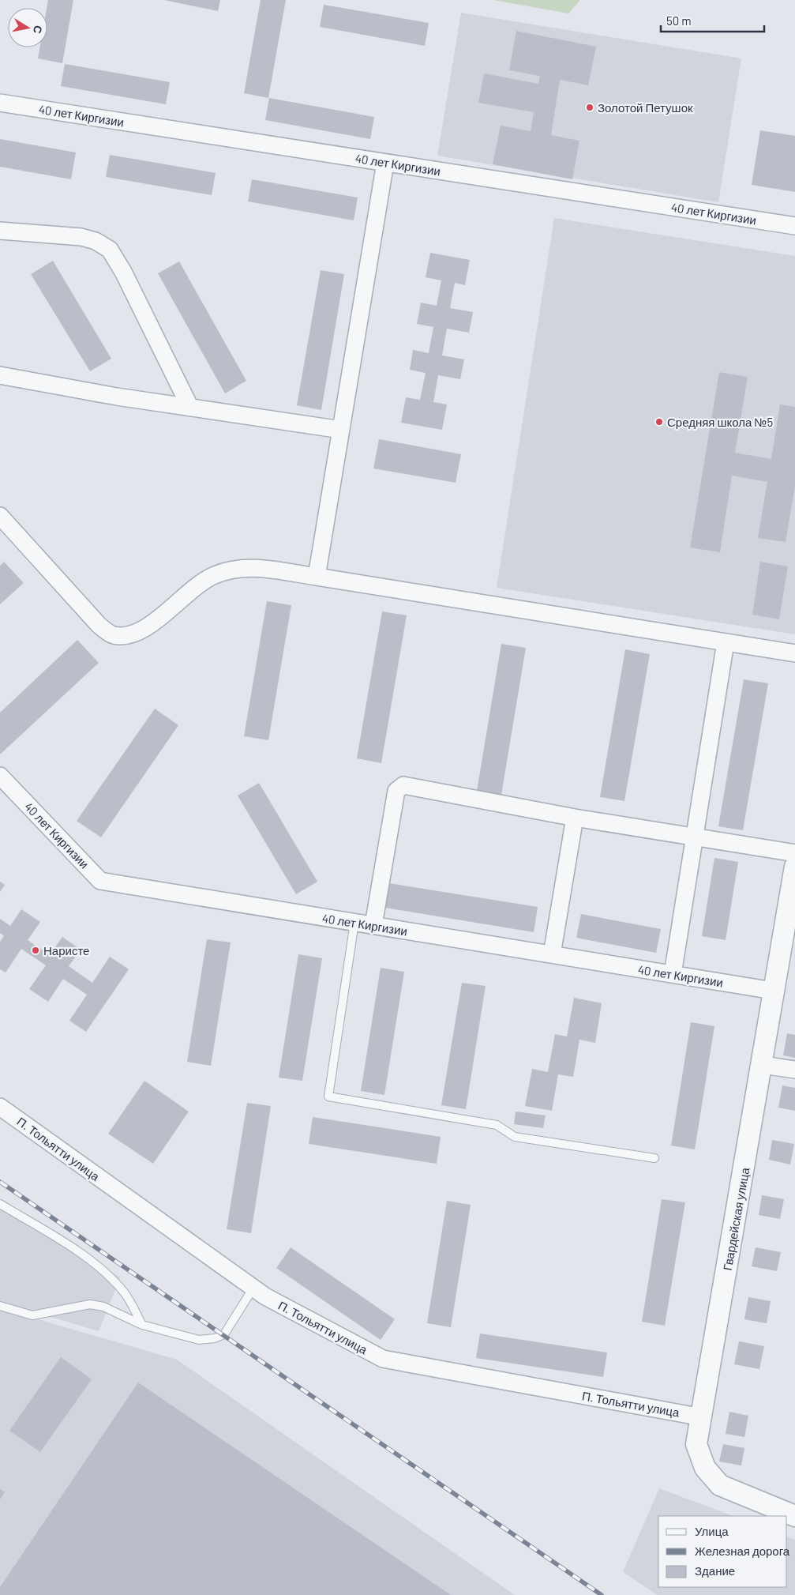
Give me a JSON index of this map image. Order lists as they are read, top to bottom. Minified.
{"streets":{"street":["40 лет Киргизии","П. Тольятти улица","Гвардейская улица"]},"crossings":[["40 лет Киргизии","Гвардейская улица"],["П. Тольятти улица","Гвардейская улица"]],"places":["Золотой Петушок","Средняя школа №5","Наристе"],"legend":["Улица","Железная дорога","Здание"],"scale_bar":"50 m","north":"right"}
